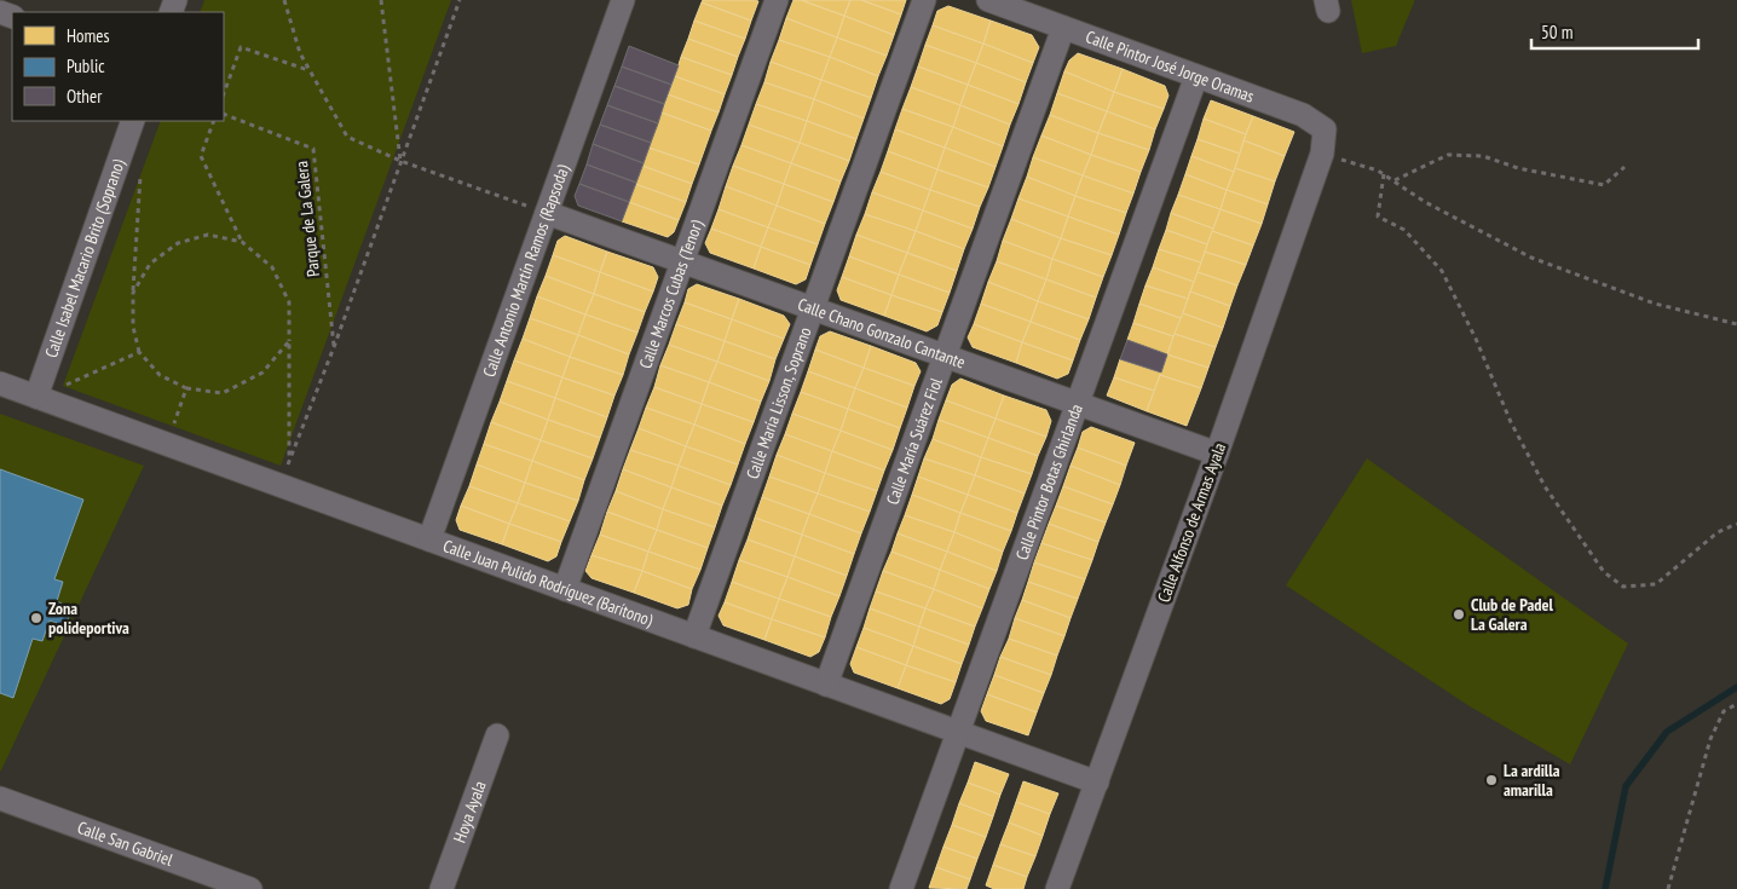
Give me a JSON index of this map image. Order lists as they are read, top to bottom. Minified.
{"streets":{"street":["Calle Pintor José Jorge Oramas","Calle Isabel Macario Brito (Soprano)","Calle Antonio Martín Ramos (Rapsoda)","Calle Marcos Cubas (Tenor)","Calle Chano Gonzalo Cantante","Calle María Lisson, Soprano","Calle María Suárez Fiol","Calle Pintor Botas Ghirlanda","Calle Alfonso de Armas Ayala","Calle Juan Pulido Rodríguez (Barítono)","Hoya Ayala","Calle San Gabriel"],"path":["Parque de La Galera"]},"crossings":[["Calle Pintor José Jorge Oramas","Calle María Suárez Fiol"],["Calle Pintor José Jorge Oramas","Calle Pintor Botas Ghirlanda"],["Calle Pintor José Jorge Oramas","Calle Alfonso de Armas Ayala"],["Parque de La Galera","Calle Juan Pulido Rodríguez (Barítono)"],["Calle Isabel Macario Brito (Soprano)","Calle Juan Pulido Rodríguez (Barítono)"],["Calle Antonio Martín Ramos (Rapsoda)","Calle Chano Gonzalo Cantante"],["Calle Antonio Martín Ramos (Rapsoda)","Calle Juan Pulido Rodríguez (Barítono)"],["Calle Marcos Cubas (Tenor)","Calle Chano Gonzalo Cantante"],["Calle Marcos Cubas (Tenor)","Calle Juan Pulido Rodríguez (Barítono)"],["Calle Chano Gonzalo Cantante","Calle María Lisson, Soprano"],["Calle Chano Gonzalo Cantante","Calle María Suárez Fiol"],["Calle Chano Gonzalo Cantante","Calle Pintor Botas Ghirlanda"],["Calle Chano Gonzalo Cantante","Calle Alfonso de Armas Ayala"],["Calle María Lisson, Soprano","Calle Juan Pulido Rodríguez (Barítono)"],["Calle María Suárez Fiol","Calle Juan Pulido Rodríguez (Barítono)"],["Calle Pintor Botas Ghirlanda","Calle Juan Pulido Rodríguez (Barítono)"],["Calle Alfonso de Armas Ayala","Calle Juan Pulido Rodríguez (Barítono)"]],"places":["Club de Padel La Galera","Zona polideportiva","La ardilla amarilla"],"legend":["Homes","Public","Other"],"scale_bar":"50 m"}
